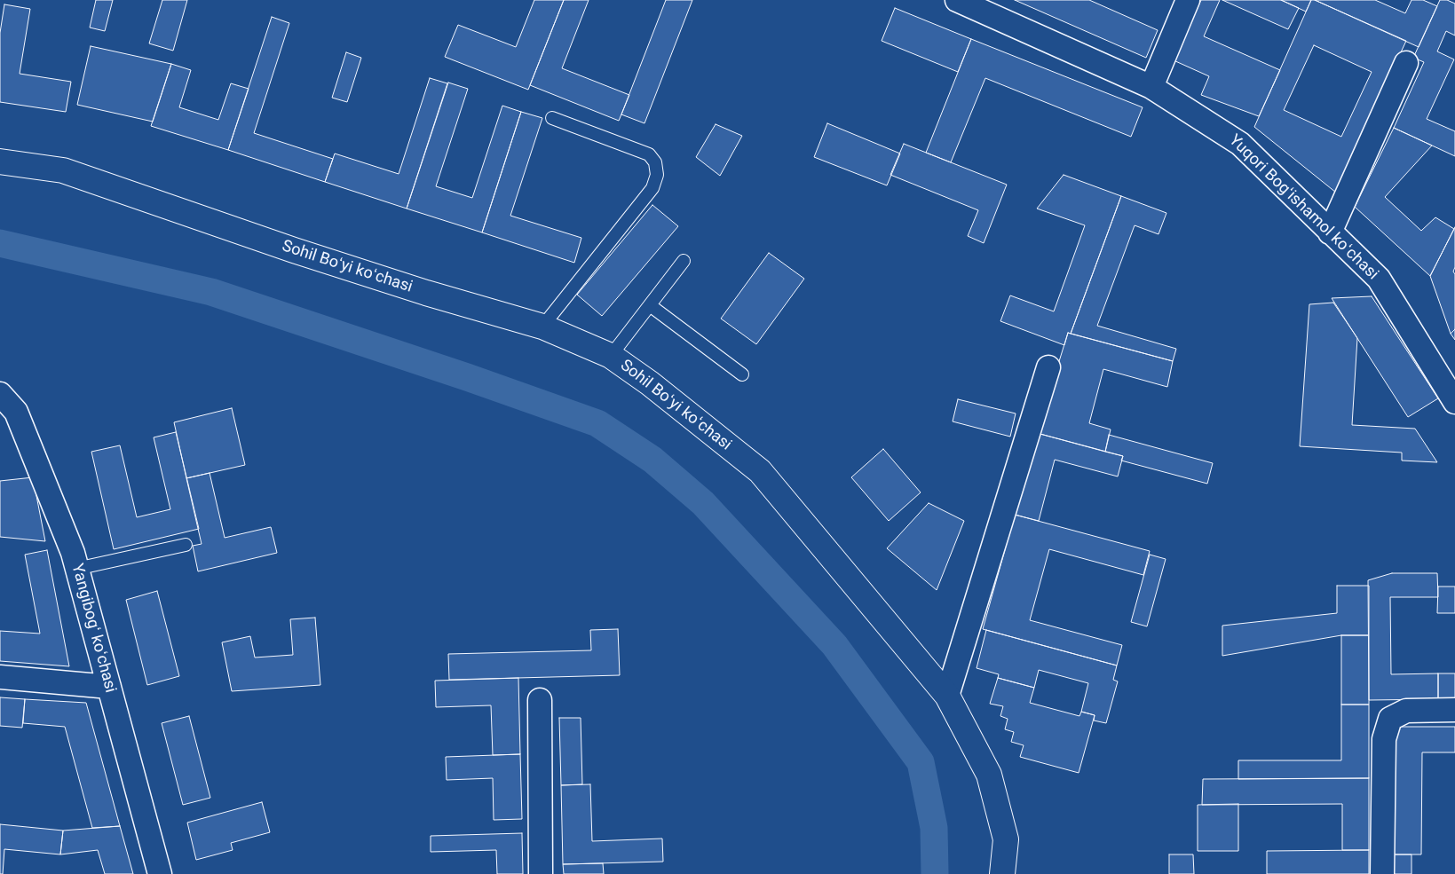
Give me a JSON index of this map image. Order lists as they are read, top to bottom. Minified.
{"streets":{"main road":["Sohil Boʻyi koʻchasi"],"street":["Yuqori Bogʻishamol koʻchasi","Yangibogʻ koʻchasi"]}}
